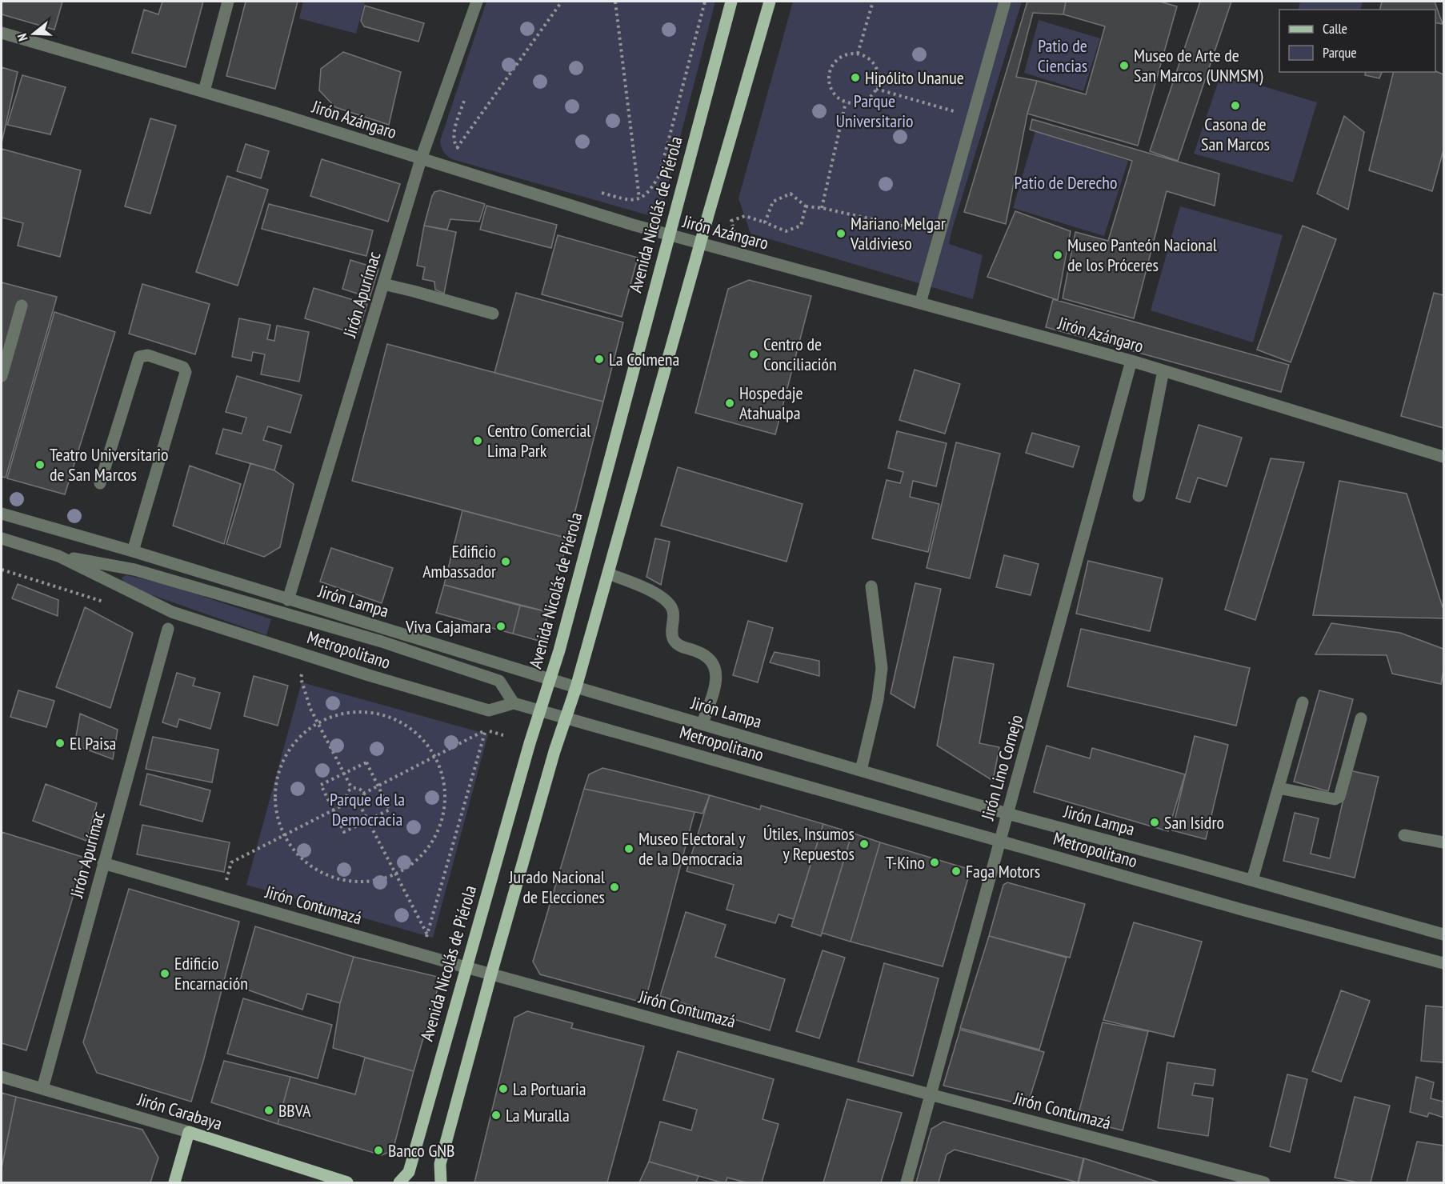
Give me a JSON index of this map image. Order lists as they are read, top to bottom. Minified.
{"streets":{"main road":["Avenida Nicolás de Piérola","Jirón Carabaya"],"street":["Jirón Azángaro","Jirón Apurímac","Jirón Lampa","Metropolitano","Jirón Lino Cornejo","Jirón Contumazá"]},"crossings":[["Jirón Azángaro","Avenida Nicolás de Piérola"],["Jirón Azángaro","Jirón Apurímac"],["Jirón Azángaro","Jirón Lino Cornejo"],["Avenida Nicolás de Piérola","Jirón Lampa"],["Avenida Nicolás de Piérola","Metropolitano"],["Avenida Nicolás de Piérola","Jirón Contumazá"],["Jirón Apurímac","Jirón Lampa"],["Jirón Apurímac","Jirón Contumazá"],["Jirón Apurímac","Jirón Carabaya"],["Jirón Lampa","Jirón Lino Cornejo"],["Metropolitano","Jirón Lino Cornejo"],["Jirón Lino Cornejo","Jirón Contumazá"]],"parks":["Patio de Ciencias","Parque Universitario","Patio de Derecho","Parque de la Democracia"],"places":["Museo de Arte de San Marcos (UNMSM)","Hipólito Unanue","Casona de San Marcos","Mariano Melgar Valdivieso","Museo Panteón Nacional de los Próceres","Centro de Conciliación","La Colmena","Hospedaje Atahualpa","Centro Comercial Lima Park","Teatro Universitario de San Marcos","Edificio Ambassador","Viva Cajamara","El Paisa","San Isidro","Útiles, Insumos y Repuestos","Museo Electoral y de la Democracia","T-Kino","Faga Motors","Jurado Nacional de Elecciones","Edificio Encarnación","La Portuaria","BBVA","La Muralla","Banco GNB"],"legend":["Calle","Parque"],"north":"left"}
